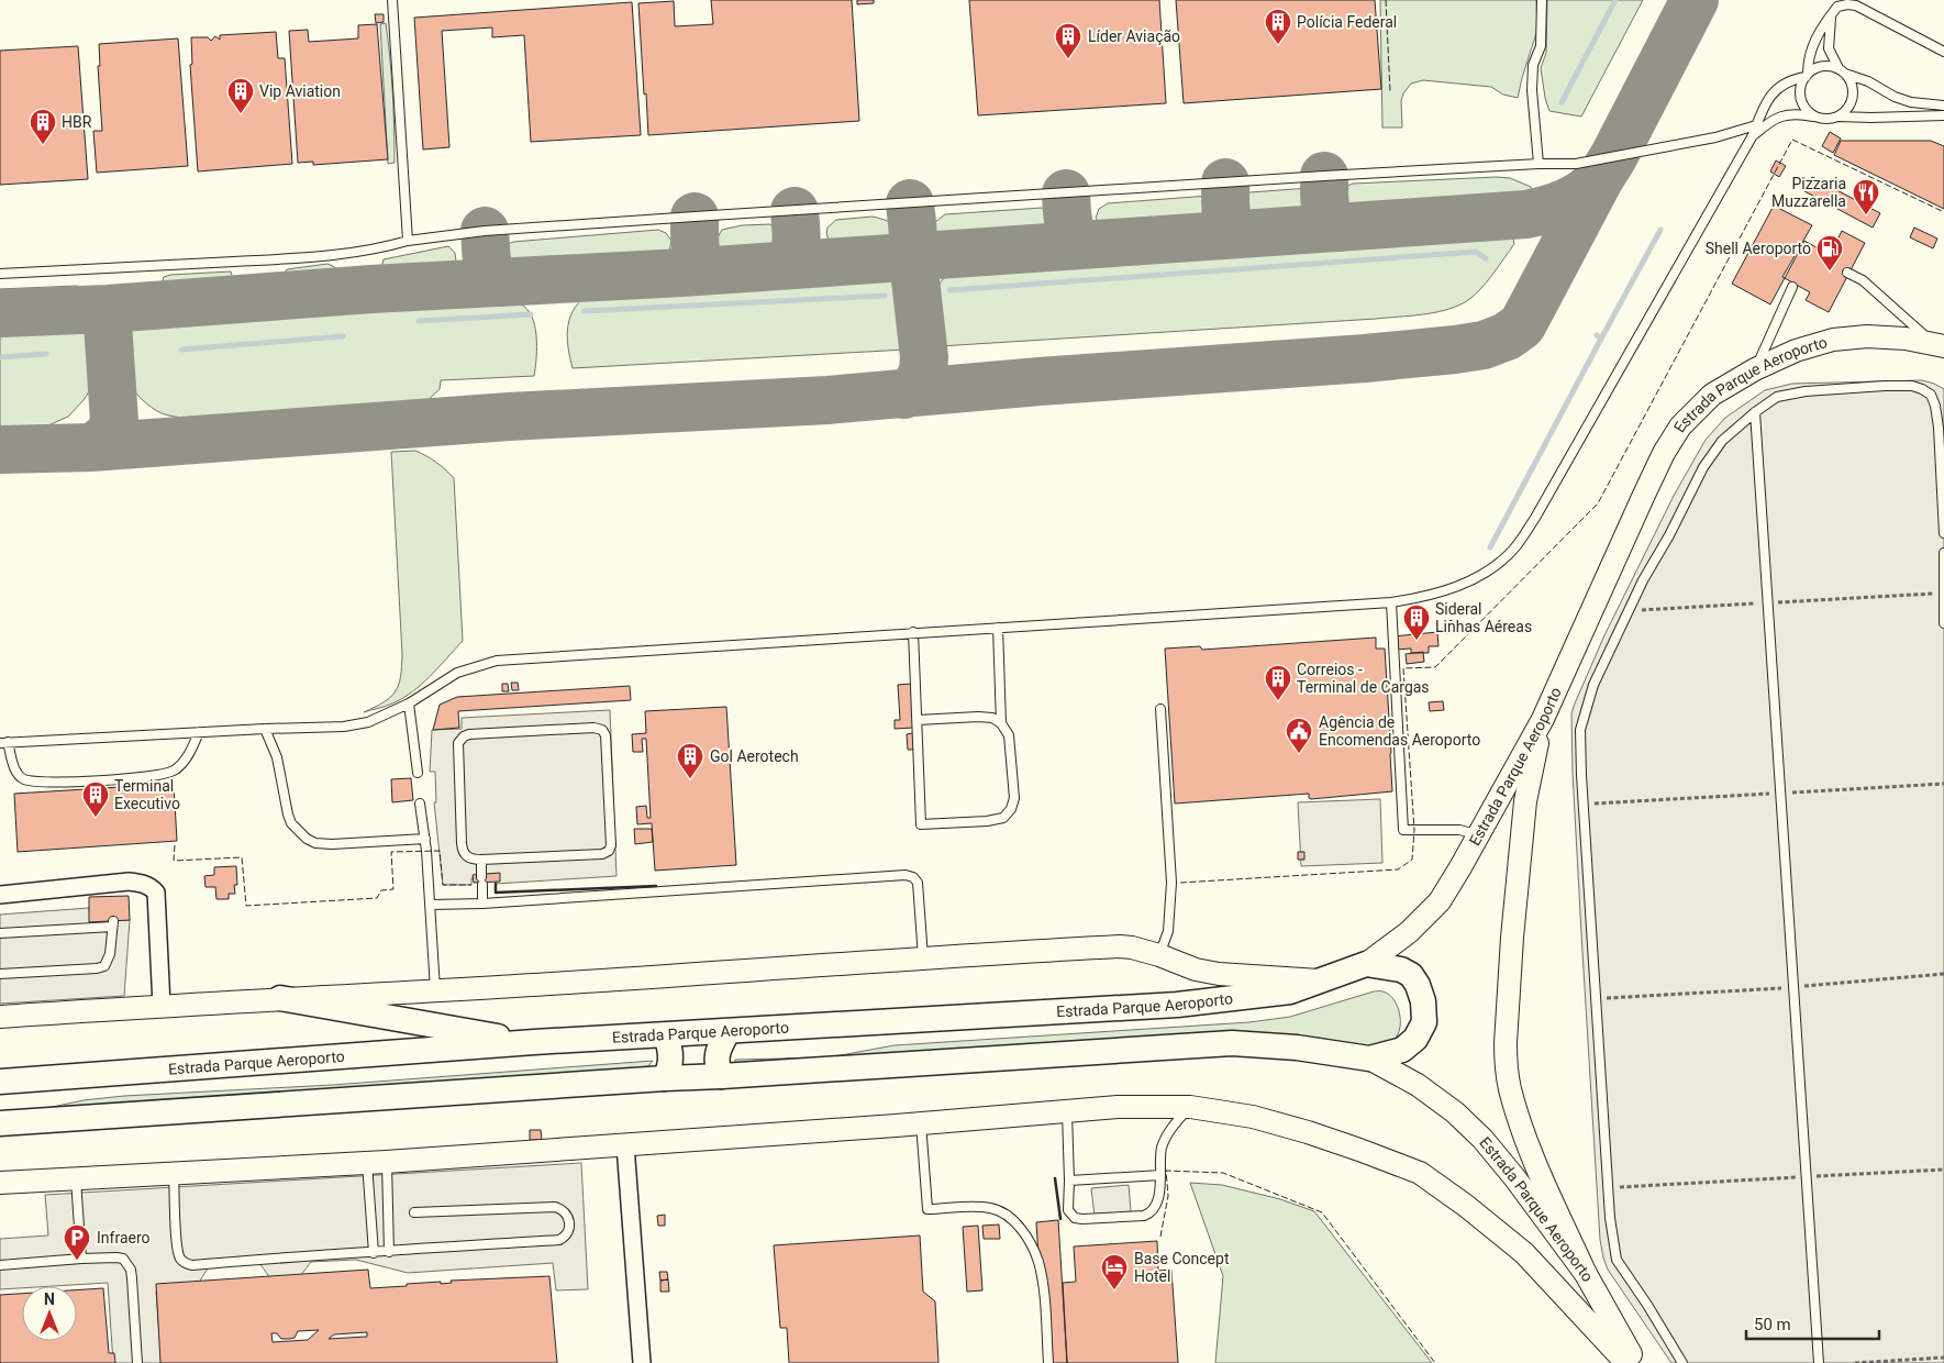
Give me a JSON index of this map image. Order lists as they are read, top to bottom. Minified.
{"streets":{"main road":["Estrada Parque Aeroporto"]},"places":{"building":["Polícia Federal","Líder Aviação","Vip Aviation","HBR","Sideral Linhas Aéreas","Correios - Terminal de Cargas","Gol Aerotech","Terminal Executivo"],"restaurant":["Pizzaria Muzzarella"],"fuel station":["Shell Aeroporto"],"public building":["Agência de Encomendas Aeroporto"],"parking":["Infraero"],"hotel":["Base Concept Hotel"]},"scale_bar":"50 m","north":"top"}
